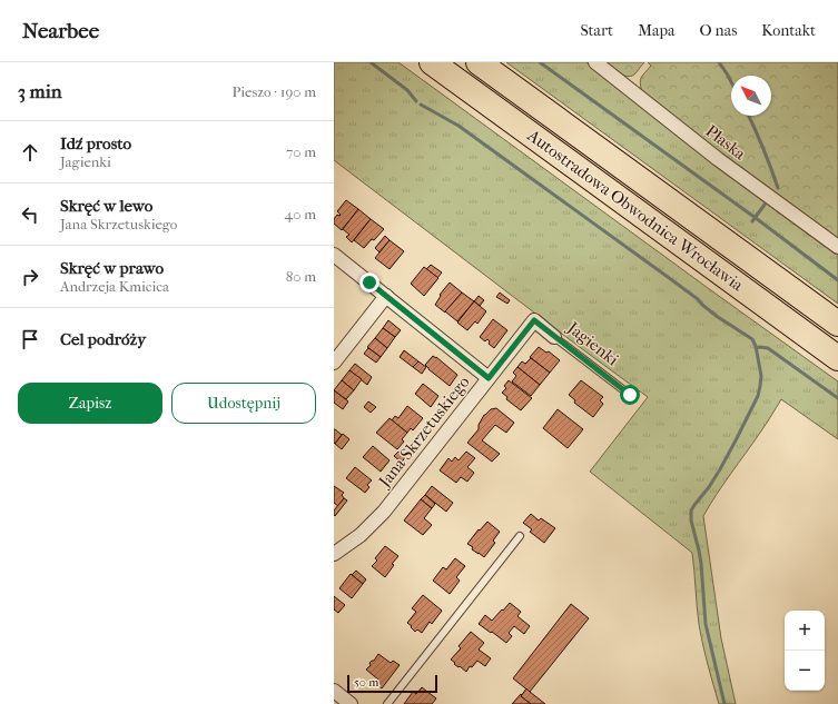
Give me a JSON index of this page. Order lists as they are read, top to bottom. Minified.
{"streets":{"highway":["Autostradowa Obwodnica Wrocławia"],"street":["Płaska","Jagienki","Jana Skrzetuskiego"]},"crossings":[["Jagienki","Jana Skrzetuskiego"]],"scale_bar":"50 m","north":"top left","page":{"header":"Nearbee","nav":["Start","Mapa","O nas","Kontakt"],"heading":["3 min","Pieszo · 190 m"],"list":[["Idź prosto","Jagienki","70 m"],["Skręć w lewo","Jana Skrzetuskiego","40 m"],["Skręć w prawo","Andrzeja Kmicica","80 m"],"Cel podróży"],"buttons":["Zapisz","Udostępnij"],"map_buttons":["+","−"],"scale":"50 m"}}
